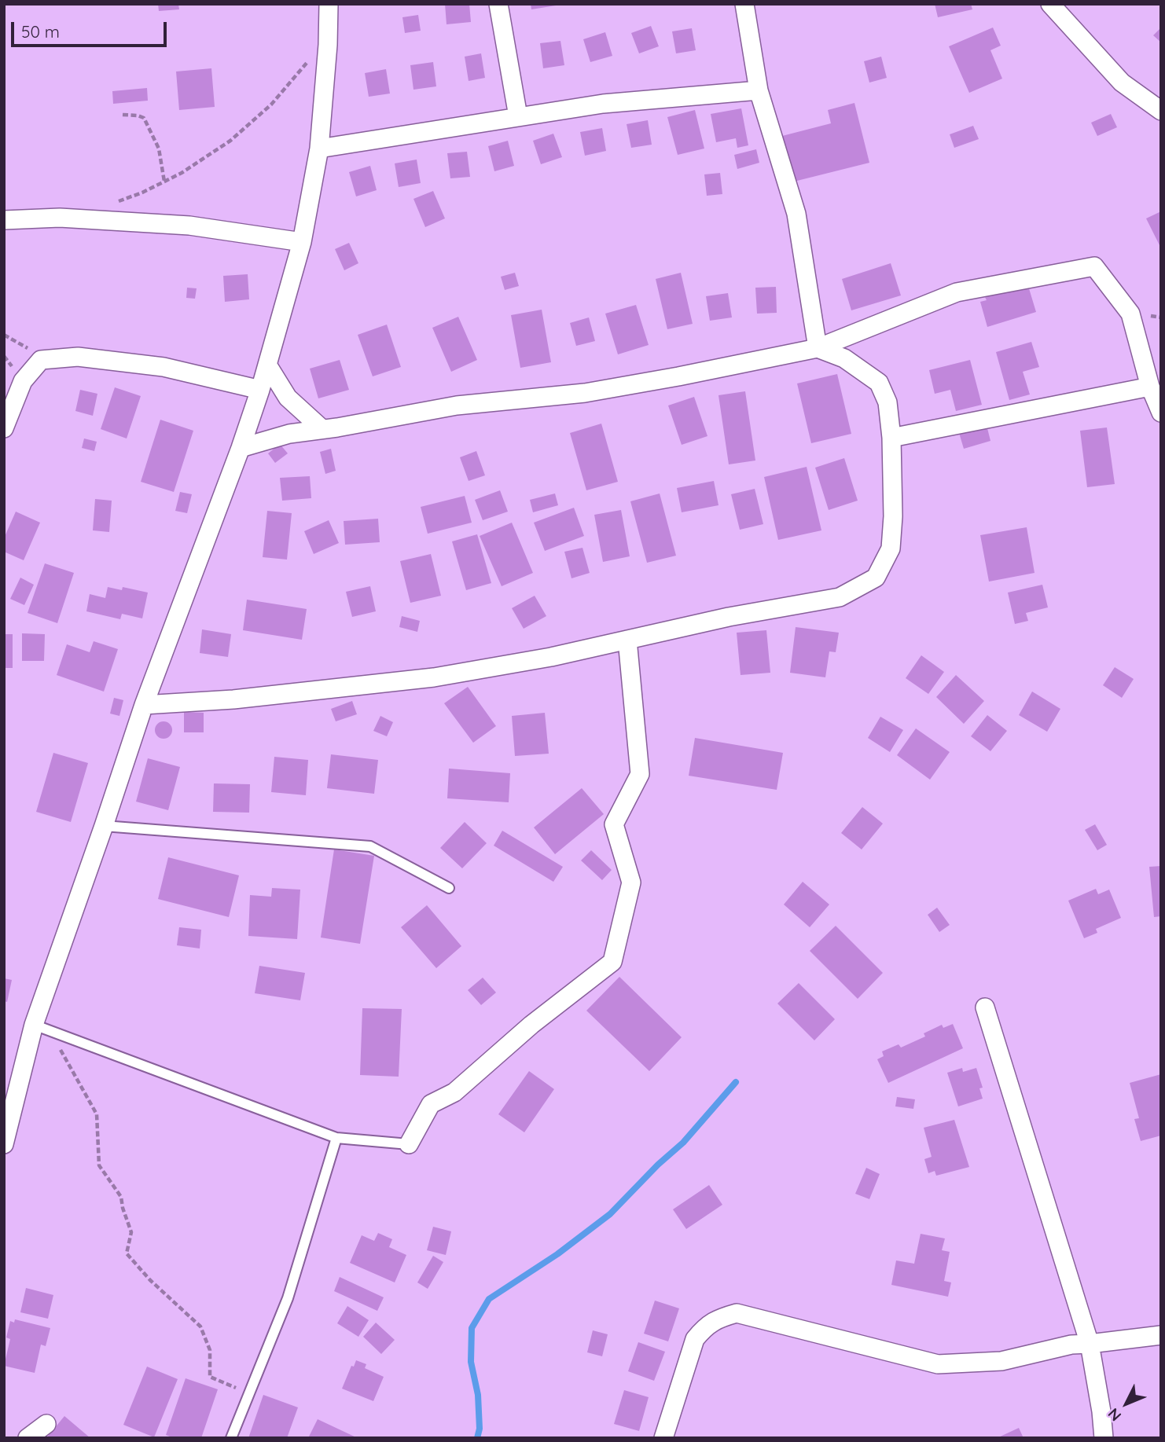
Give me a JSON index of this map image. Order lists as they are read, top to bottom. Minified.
{"scale_bar":"50 m","north":"bottom left"}
